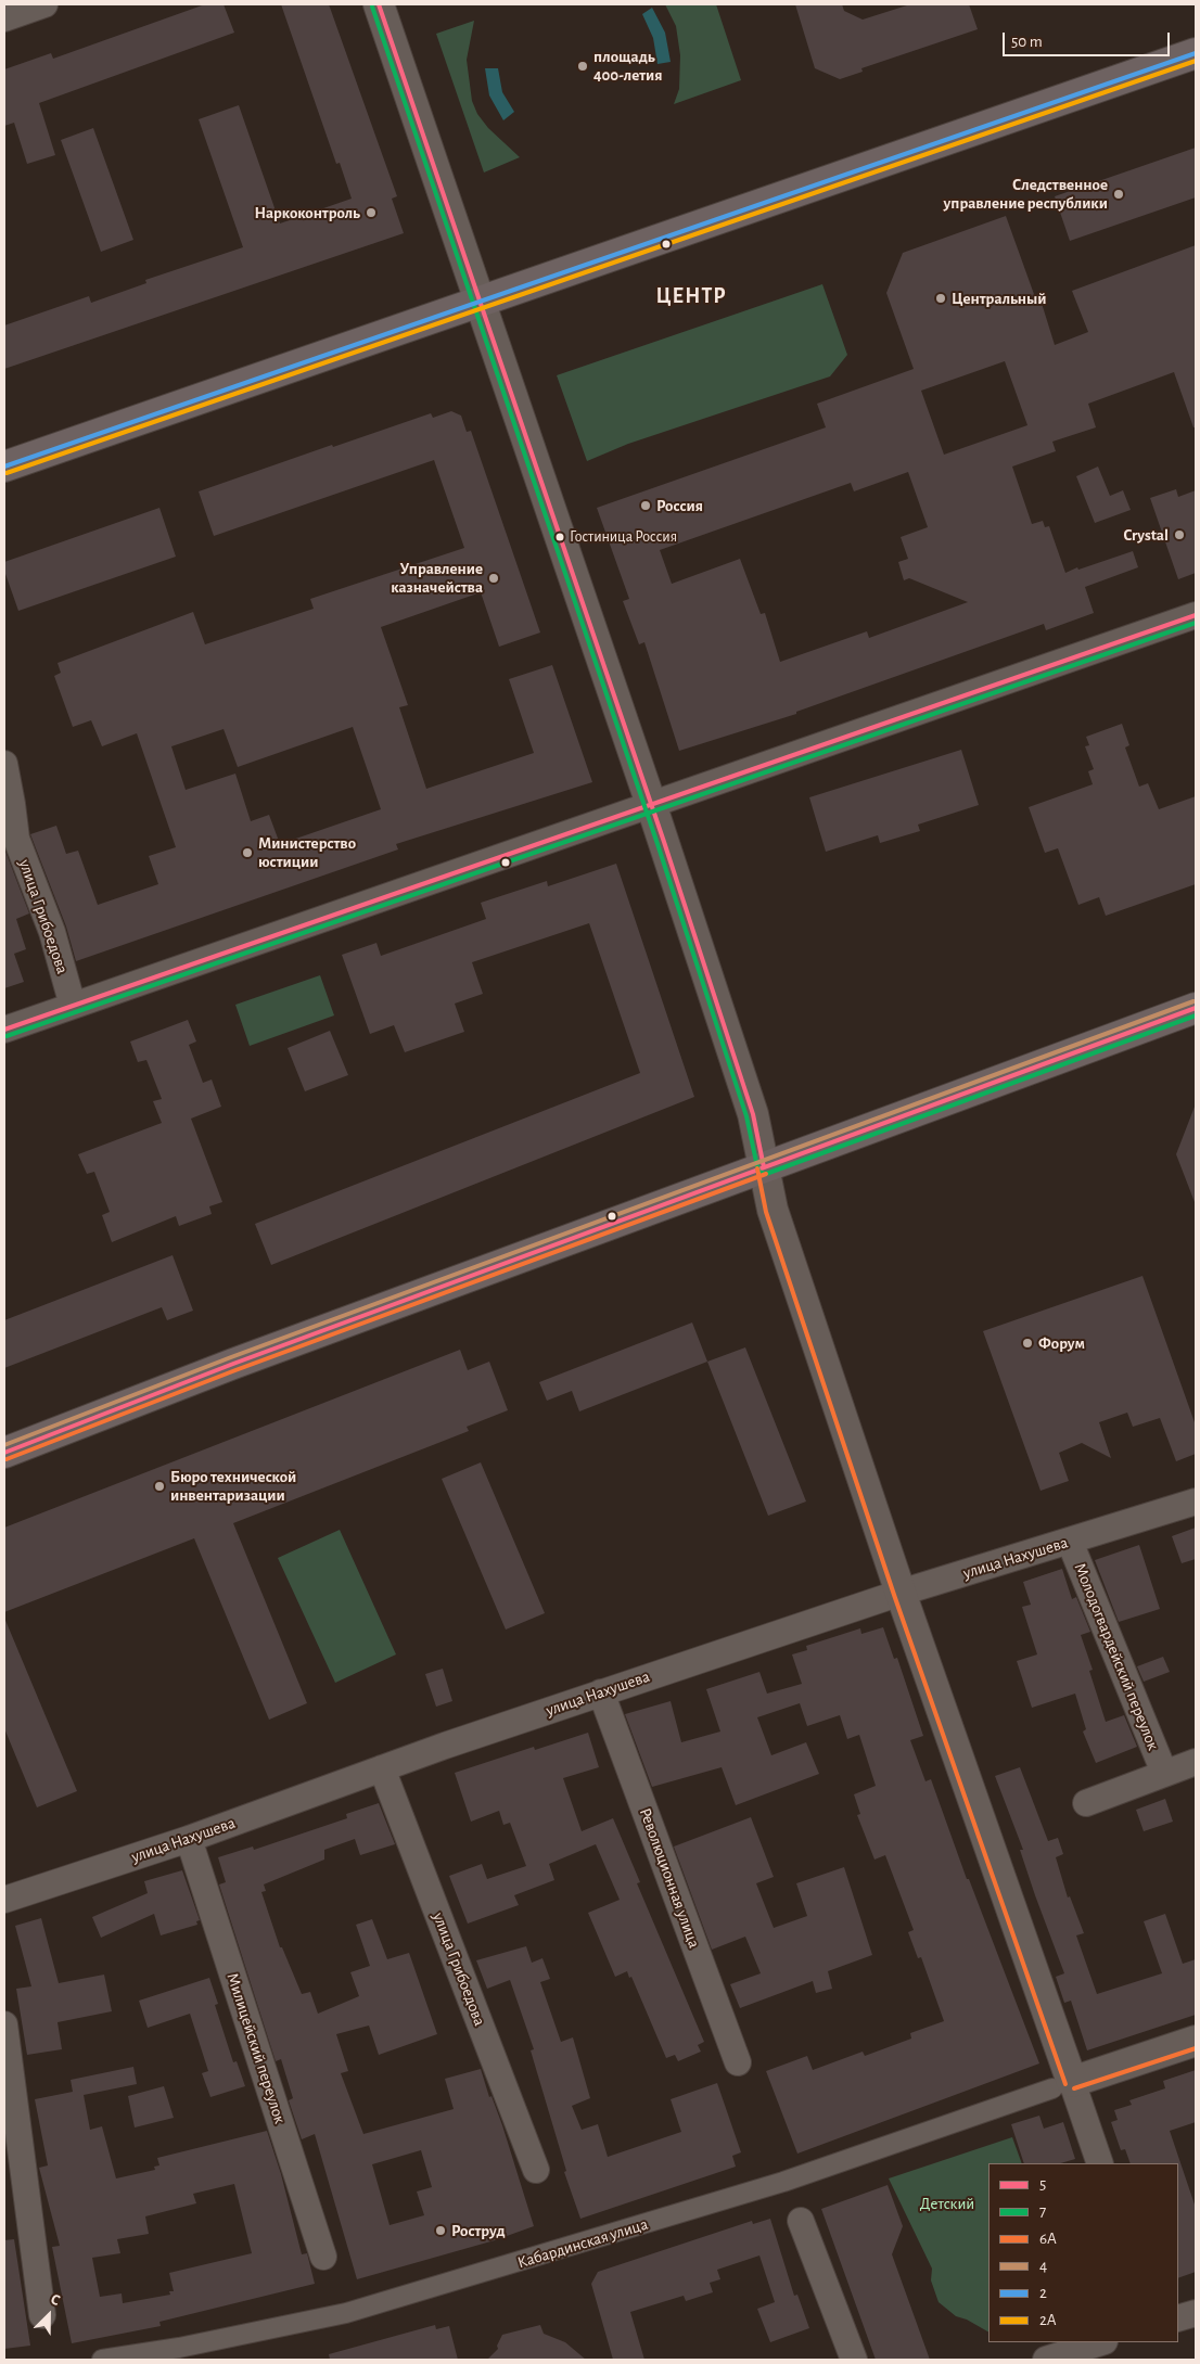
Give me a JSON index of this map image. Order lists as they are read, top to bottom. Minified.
{"streets":{"street":["улица Грибоедова","улица Нахушева","Молодогвардейский переулок","Революционная улица","Милицейский переулок","Кабардинская улица"]},"crossings":[["улица Грибоедова","улица Нахушева"],["улица Нахушева","Молодогвардейский переулок"],["улица Нахушева","Революционная улица"],["улица Нахушева","Милицейский переулок"]],"districts":["ЦЕНТР"],"parks":["Детский"],"places":["площадь 400-летия","Следственное управление республики","Наркоконтроль","Центральный","Россия","Crystal","Гостиница Россия","Управление казначейства","Министерство юстиции","Форум","Бюро технической инвентаризации","Роструд"],"lines":["transit line 5","transit line 7","transit line 2","transit line 2А","transit line 4","transit line 6А"],"legend":["5","7","6А","4","2","2А"],"scale_bar":"50 m","north":"top right"}
